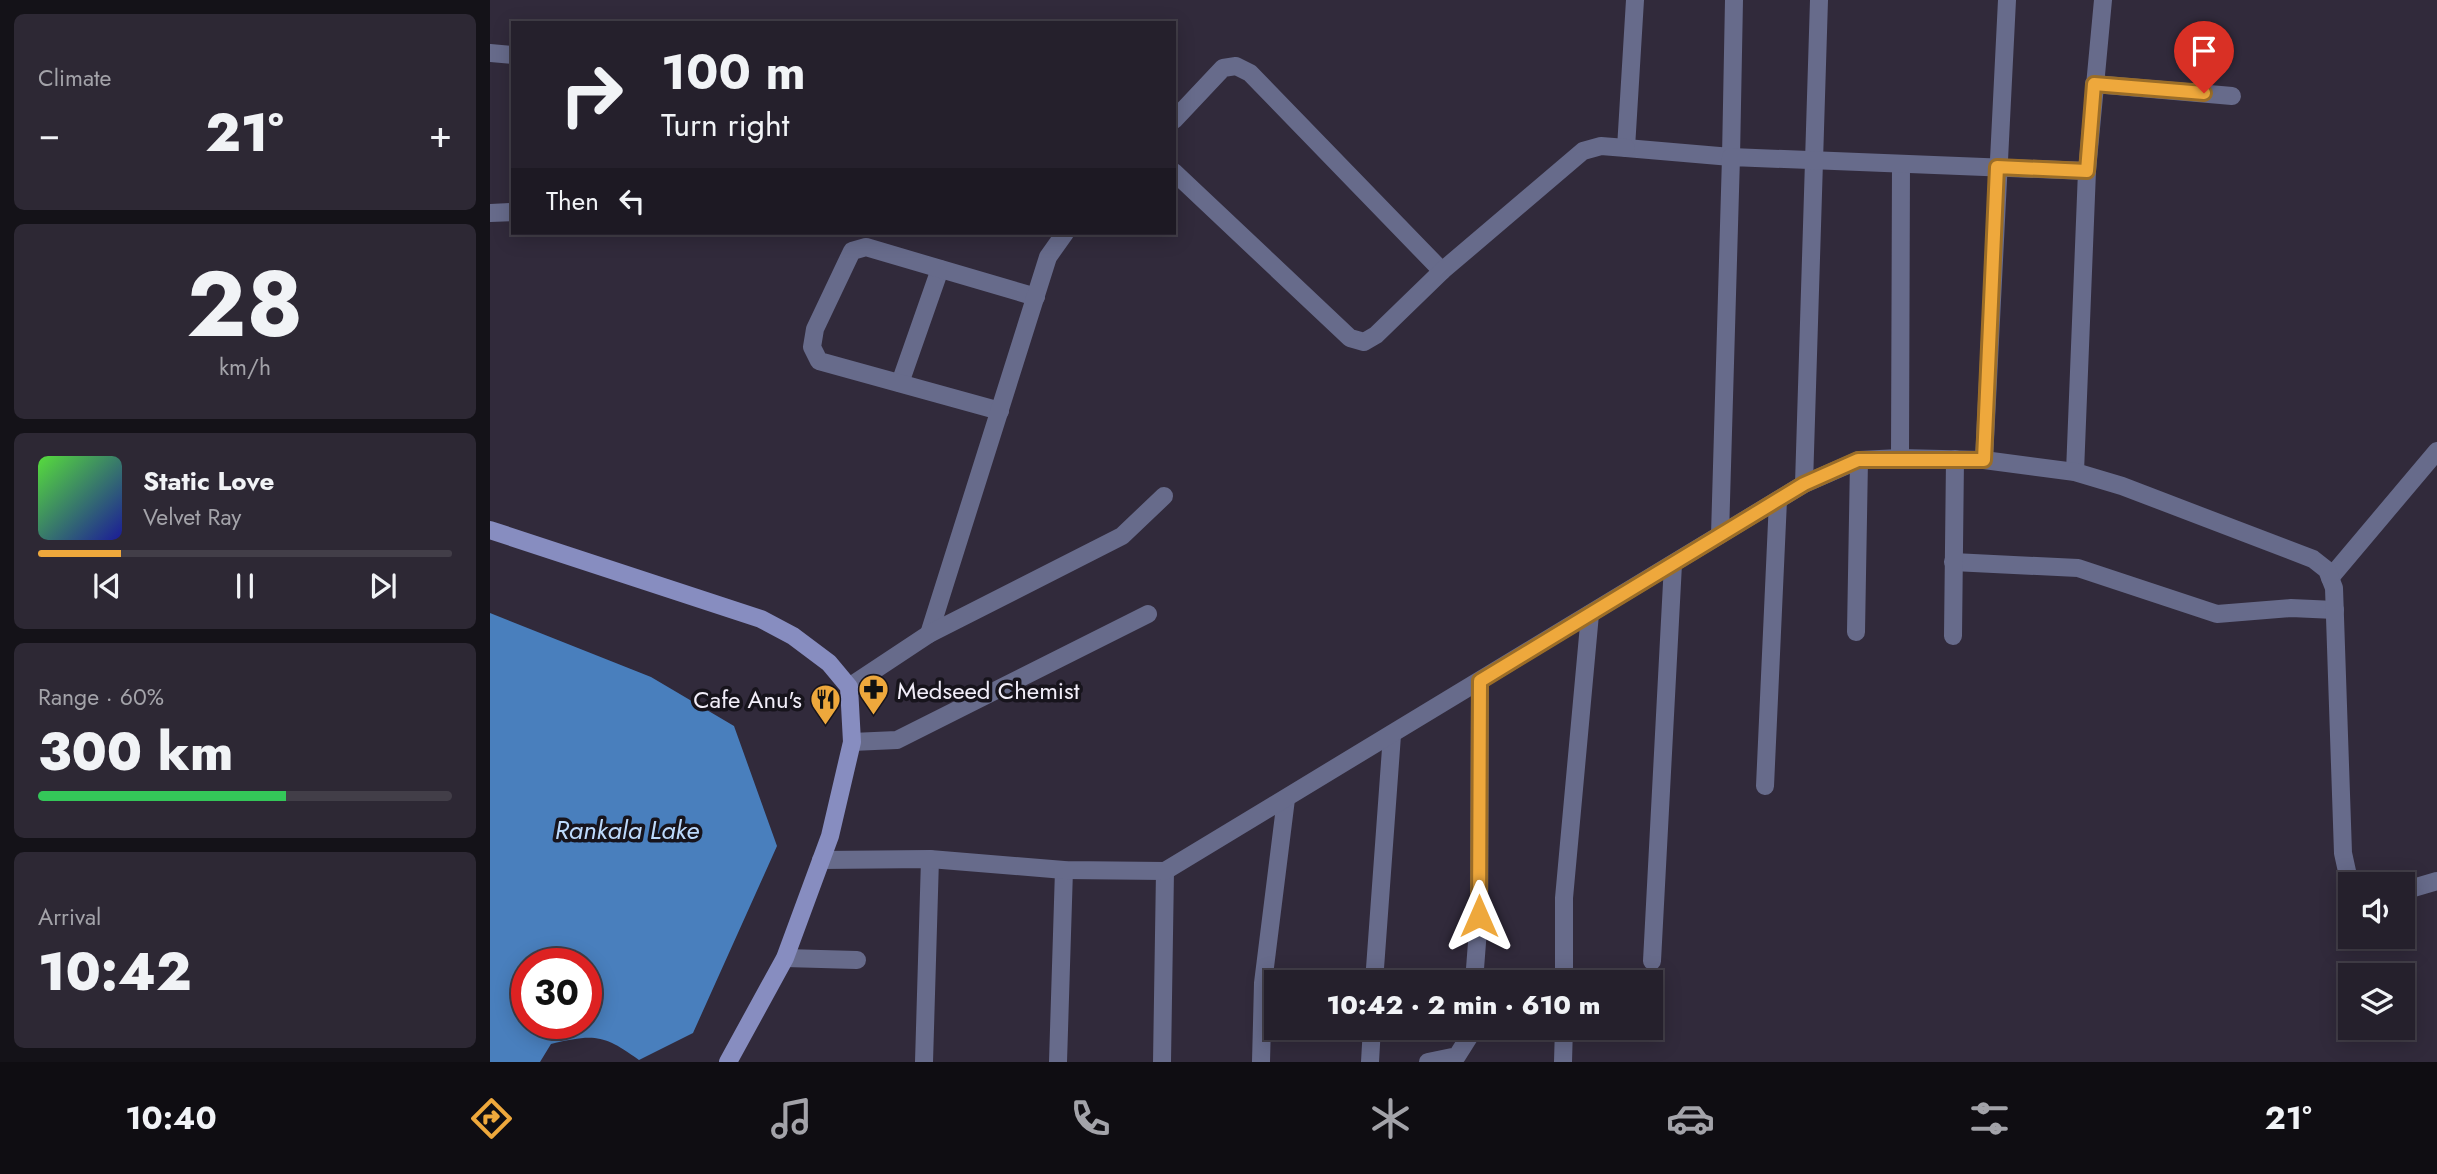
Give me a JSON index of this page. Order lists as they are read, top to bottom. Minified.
{"water":["Rankala Lake"],"places":{"pharmacy":["Medseed Chemist"],"restaurant":["Cafe Anu's"]},"page":{"tile":["Climate",["28","km/h"],["Range · 60%","300 km"],["Arrival","10:42"]],"turn":["100 m","Turn right"],"heat":["−","21°","+"],"then":"Then","song":["Static Love","Velvet Ray"],"limit":"30","trip":"10:42 · 2 min · 610 m","tabs":["10:40","21°"]}}
